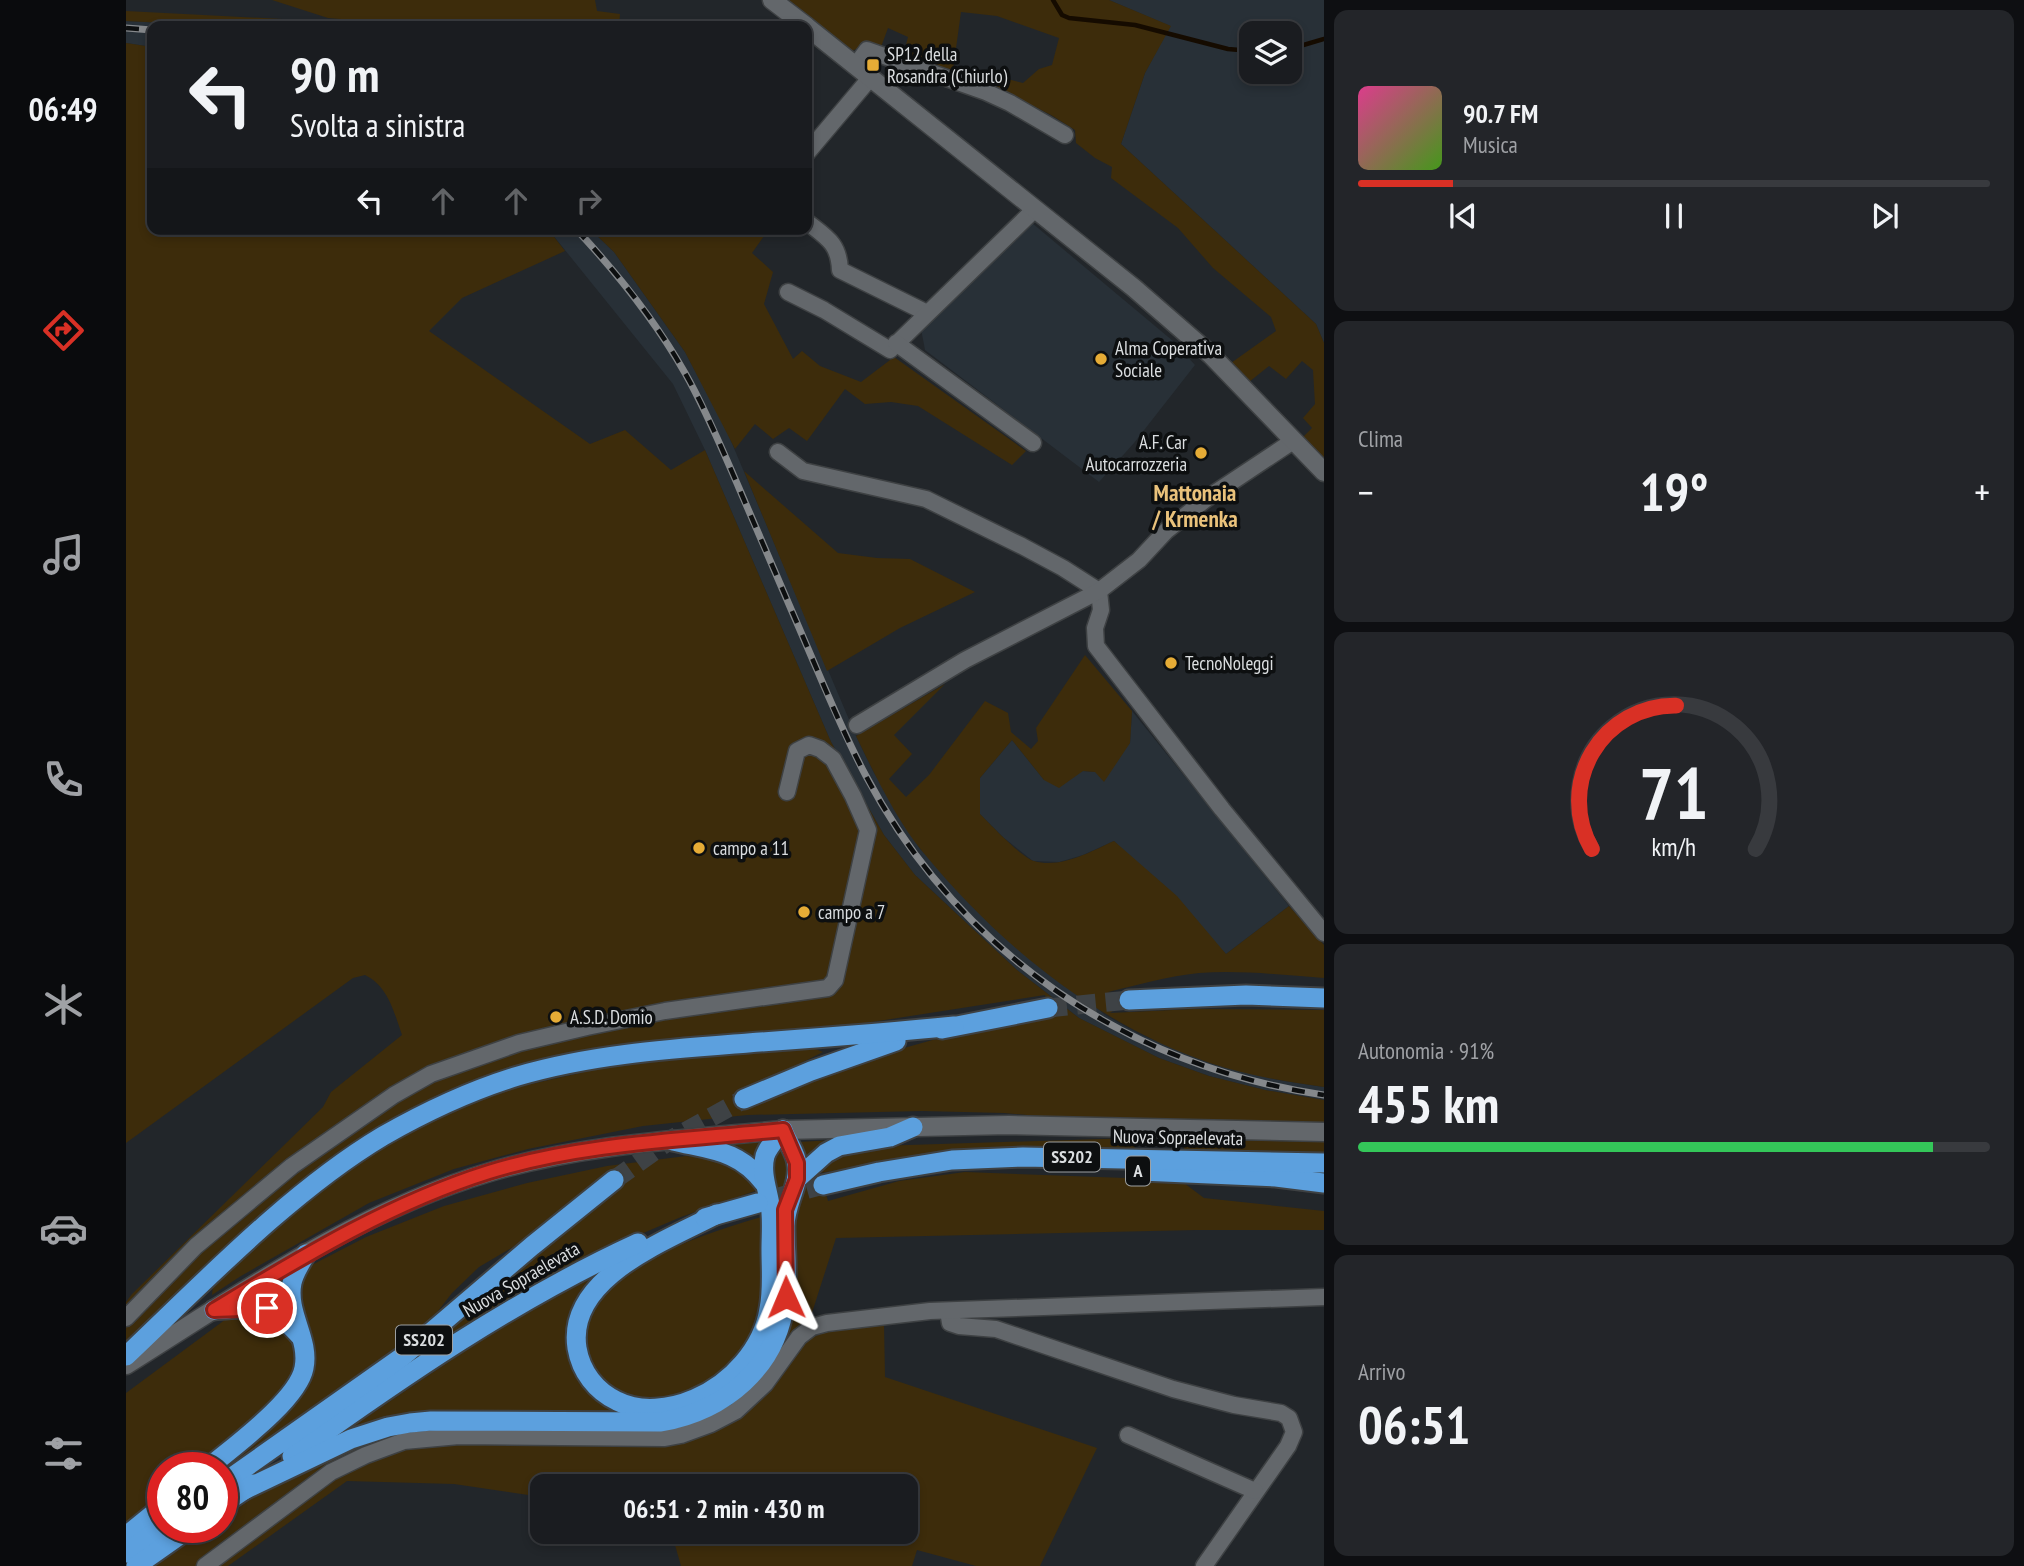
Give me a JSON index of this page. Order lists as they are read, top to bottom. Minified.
{"streets":{"highway":["Nuova Sopraelevata","SS202","A"]},"crossings":[["Nuova Sopraelevata","A"]],"districts":["Mattonaia / Krmenka"],"places":{"transit":["SP12 della Rosandra (Chiurlo)"],"other":["Alma Coperativa Sociale","A.F. Car Autocarrozzeria","TecnoNoleggi","campo a 11","campo a 7","A.S.D. Domio"]},"page":{"tabs":"06:49","turn":["90 m","Svolta a sinistra"],"song":["90.7 FM","Musica"],"tile":["Clima",["Autonomia · 91%","455 km"],["Arrivo","06:51"]],"heat":["−","19°","+"],"limit":"80","trip":"06:51 · 2 min · 430 m","gauge":["71","km/h"]}}
